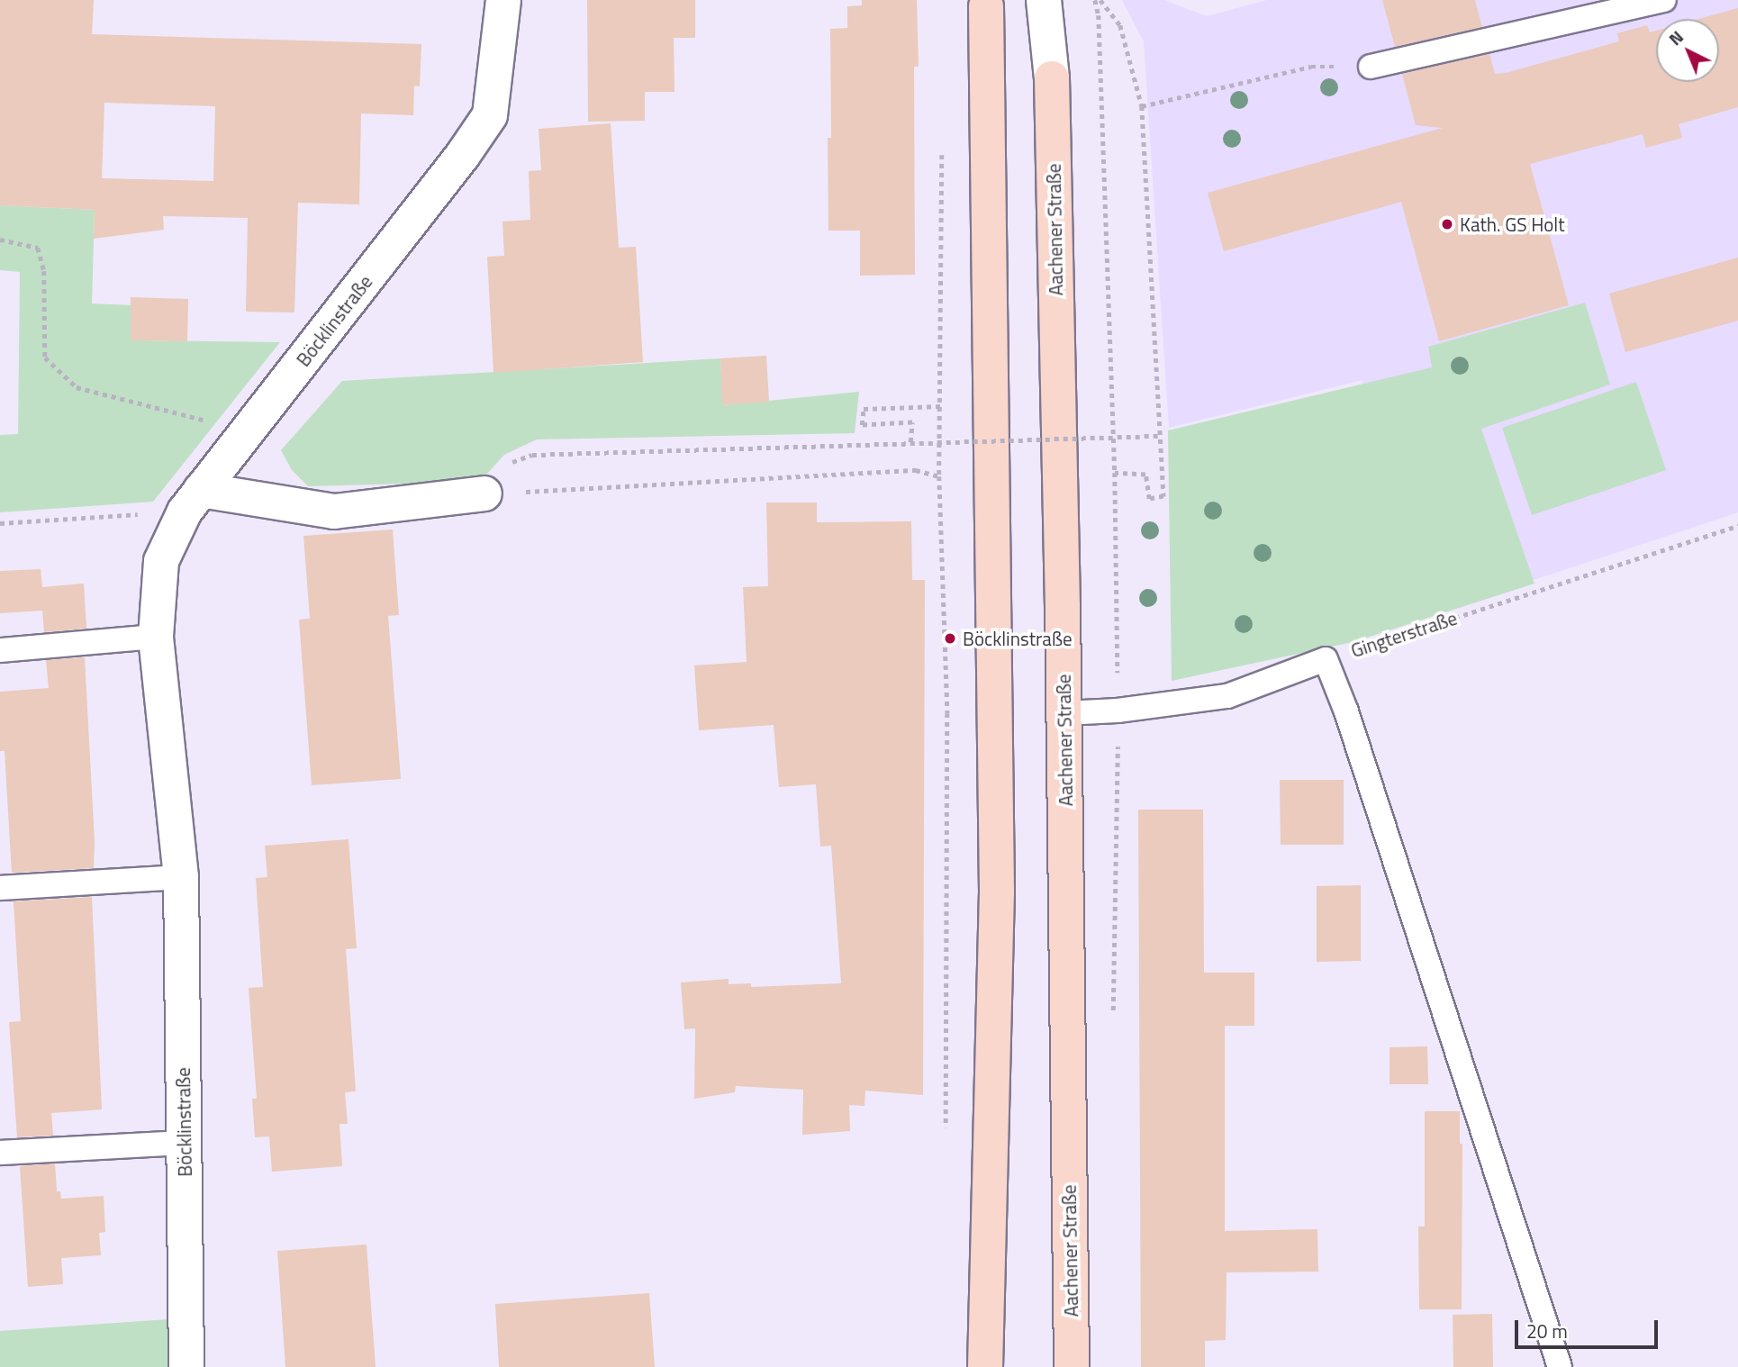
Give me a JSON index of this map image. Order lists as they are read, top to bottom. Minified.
{"streets":{"main road":["Aachener Straße"],"street":["Böcklinstraße"],"lane":["Gingterstraße"]},"crossings":[["Aachener Straße","Gingterstraße"]],"places":["Kath. GS Holt","Böcklinstraße"],"scale_bar":"20 m","north":"top left"}
